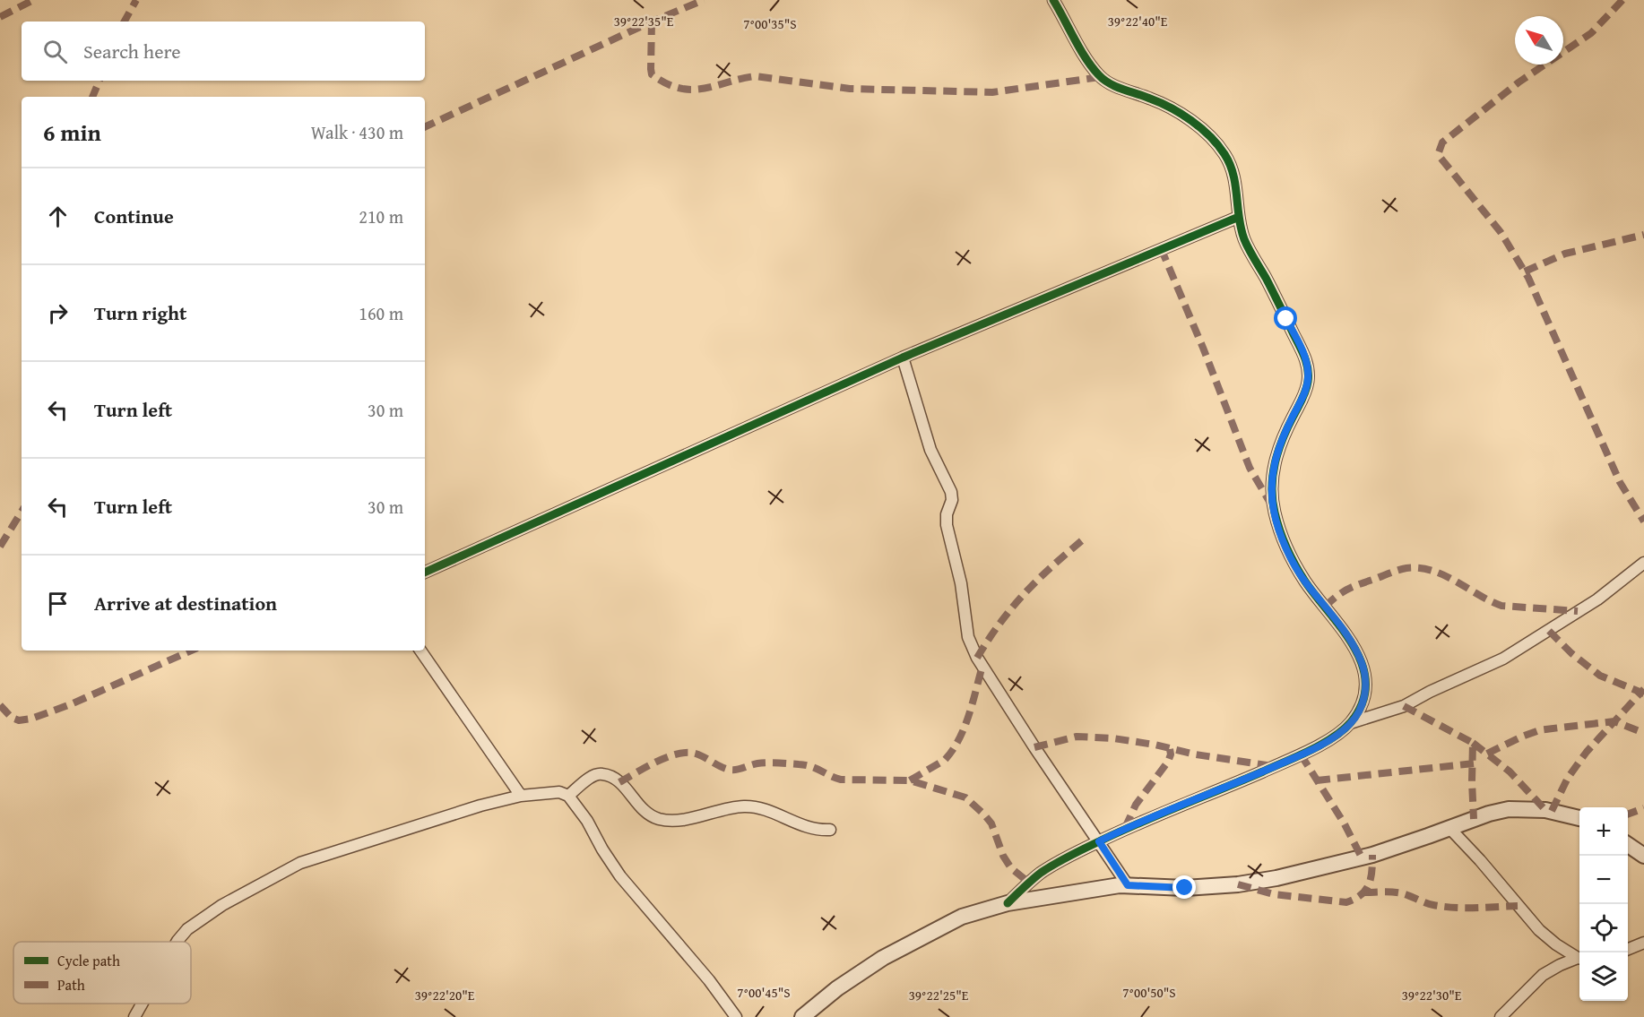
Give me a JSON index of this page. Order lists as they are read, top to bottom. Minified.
{"legend":["Cycle path","Path"],"north":"top left","page":{"search":"Search here","heading":["6 min","Walk · 430 m"],"list":[["Continue","210 m"],["Turn right","160 m"],["Turn left","30 m"],["Turn left","30 m"],"Arrive at destination"],"map_buttons":["+","−"]},"coordinates":["39°22'35\"E","39°22'40\"E","7°00'35\"S","7°00'45\"S","7°00'50\"S","39°22'20\"E","39°22'25\"E","39°22'30\"E"]}
